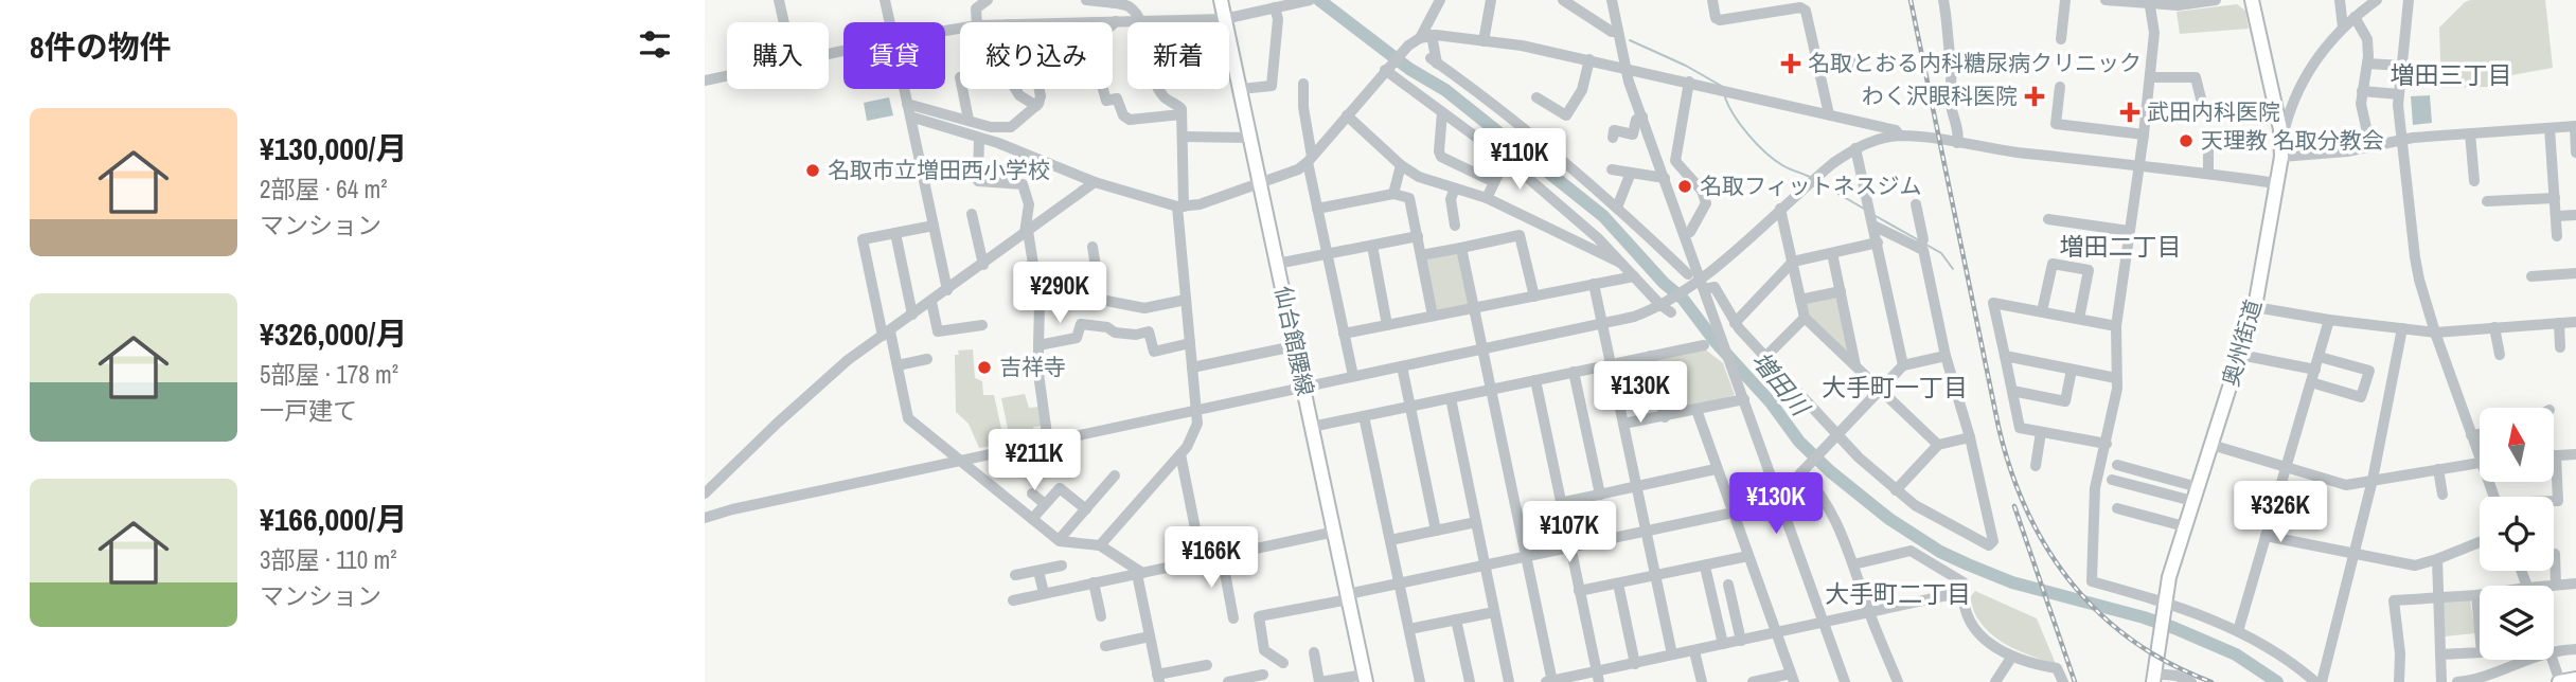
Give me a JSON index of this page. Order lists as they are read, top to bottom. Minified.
{"streets":{"main road":["仙台館腰線","奥州街道"]},"districts":["増田三丁目","増田二丁目","大手町一丁目","大手町二丁目"],"water":["増田川"],"places":{"health":["名取とおる内科糖尿病クリニック","わく沢眼科医院","武田内科医院"],"other":["天理教 名取分教会","名取市立増田西小学校","名取フィットネスジム","吉祥寺"]},"north":"top","page":{"heading":"8件の物件","chip":["購入","賃貸","絞り込み","新着"],"list":[{"name":"¥130,000/月","note":"2部屋 · 64 m² · マンション"},{"name":"¥326,000/月","note":"5部屋 · 178 m² · 一戸建て"},{"name":"¥166,000/月","note":"3部屋 · 110 m² · マンション"}],"price":["¥110K","¥290K","¥130K","¥211K","¥130K","¥326K","¥107K","¥166K"]}}
